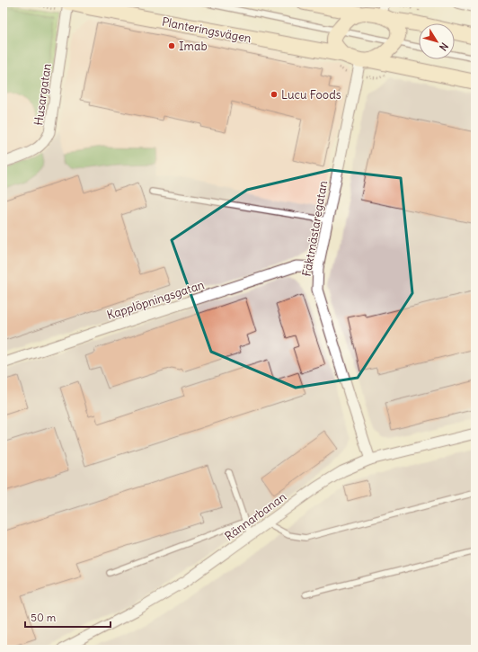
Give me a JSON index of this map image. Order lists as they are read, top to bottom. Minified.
{"streets":{"main road":["Planteringsvägen"],"street":["Husargatan","Fäktmästaregatan","Kapplöpningsgatan","Rännarbanan"]},"crossings":[["Planteringsvägen","Husargatan"],["Planteringsvägen","Fäktmästaregatan"],["Fäktmästaregatan","Kapplöpningsgatan"],["Fäktmästaregatan","Rännarbanan"]],"places":["Imab","Lucu Foods"],"scale_bar":"50 m","north":"bottom right"}
